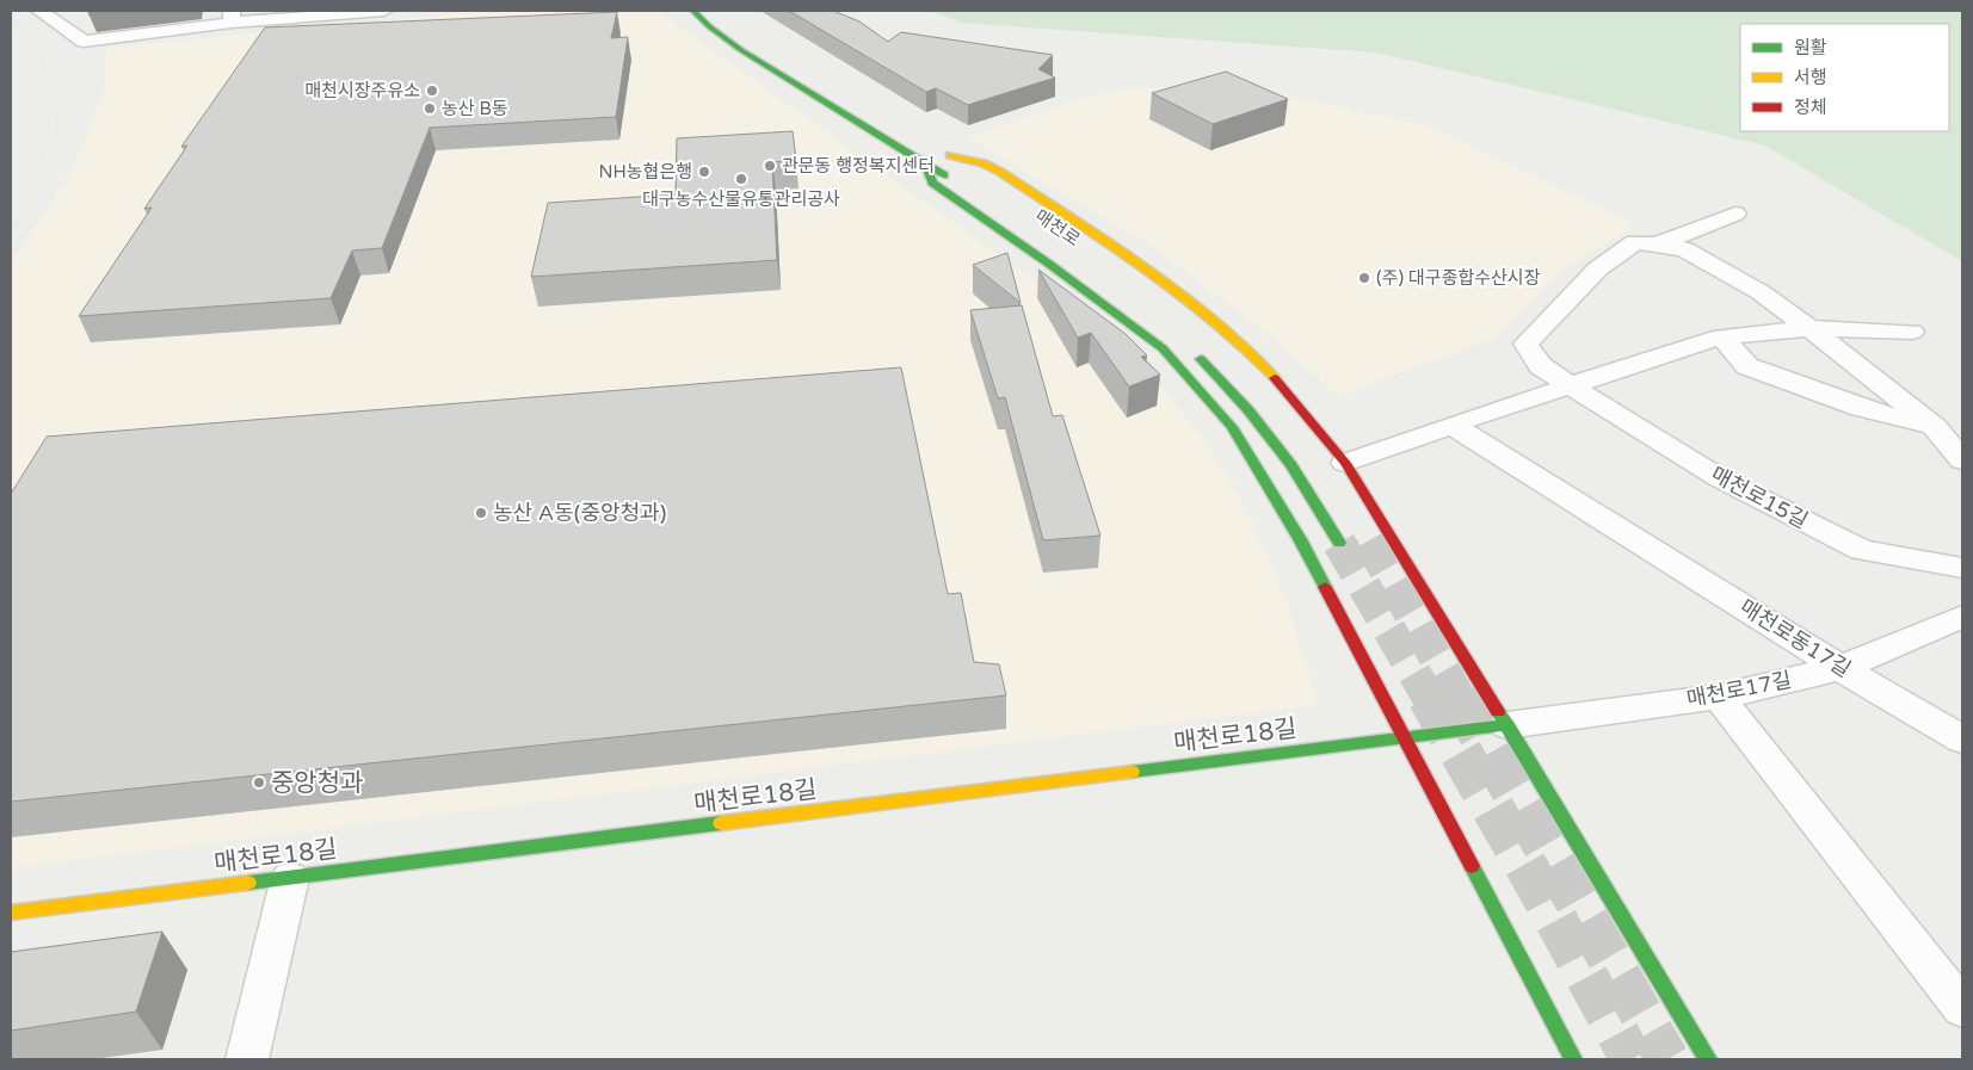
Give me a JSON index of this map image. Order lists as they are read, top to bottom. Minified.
{"streets":{"main road":["매천로","매천로18길"],"street":["매천로15길","매천로동17길","매천로17길"]},"crossings":[["매천로동17길","매천로17길"],["매천로17길","매천로18길"]],"places":["매천시장주유소","농산 B동","관문동 행정복지센터","NH농협은행","대구농수산물유통관리공사","(주) 대구종합수산시장","농산 A동(중앙청과)","중앙청과"],"legend":["원활","서행","정체"]}
